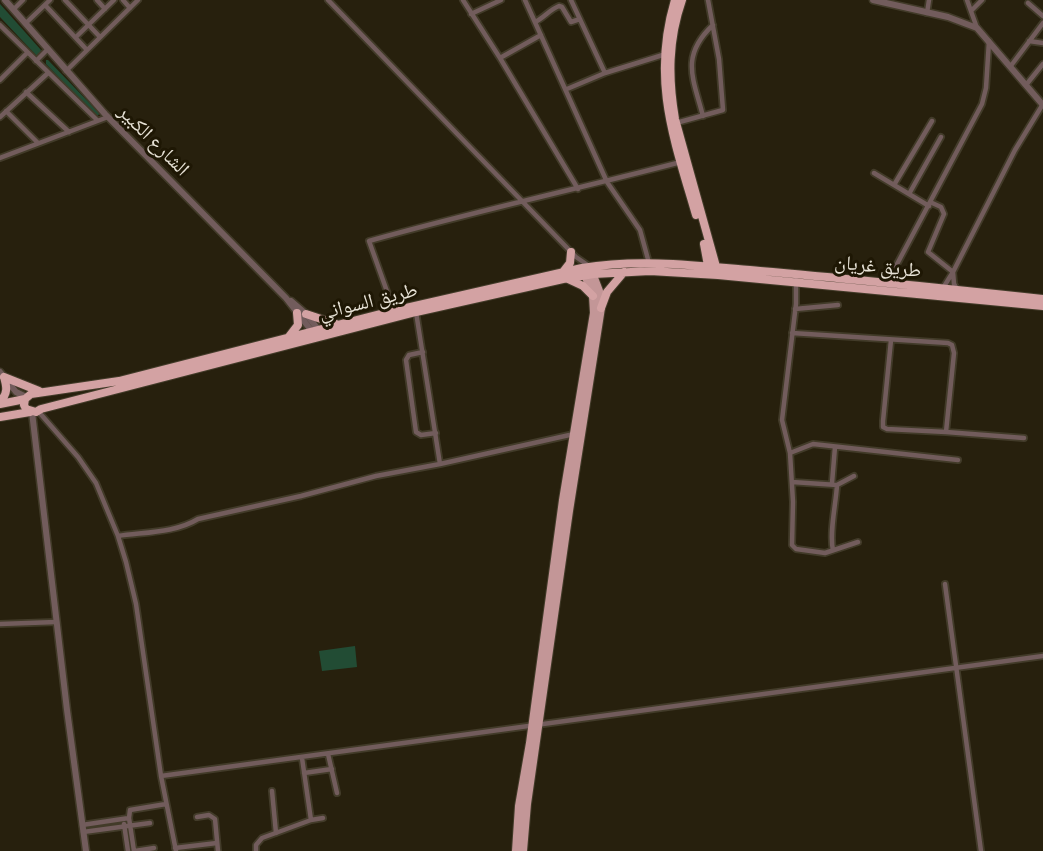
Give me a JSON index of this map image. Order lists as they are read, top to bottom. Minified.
{"streets":{"highway":["طريق غريان","طريق السواني"],"street":["الشارع الكبير"]},"crossings":[["الشارع الكبير","طريق السواني"],["طريق غريان","طريق السواني"]]}
